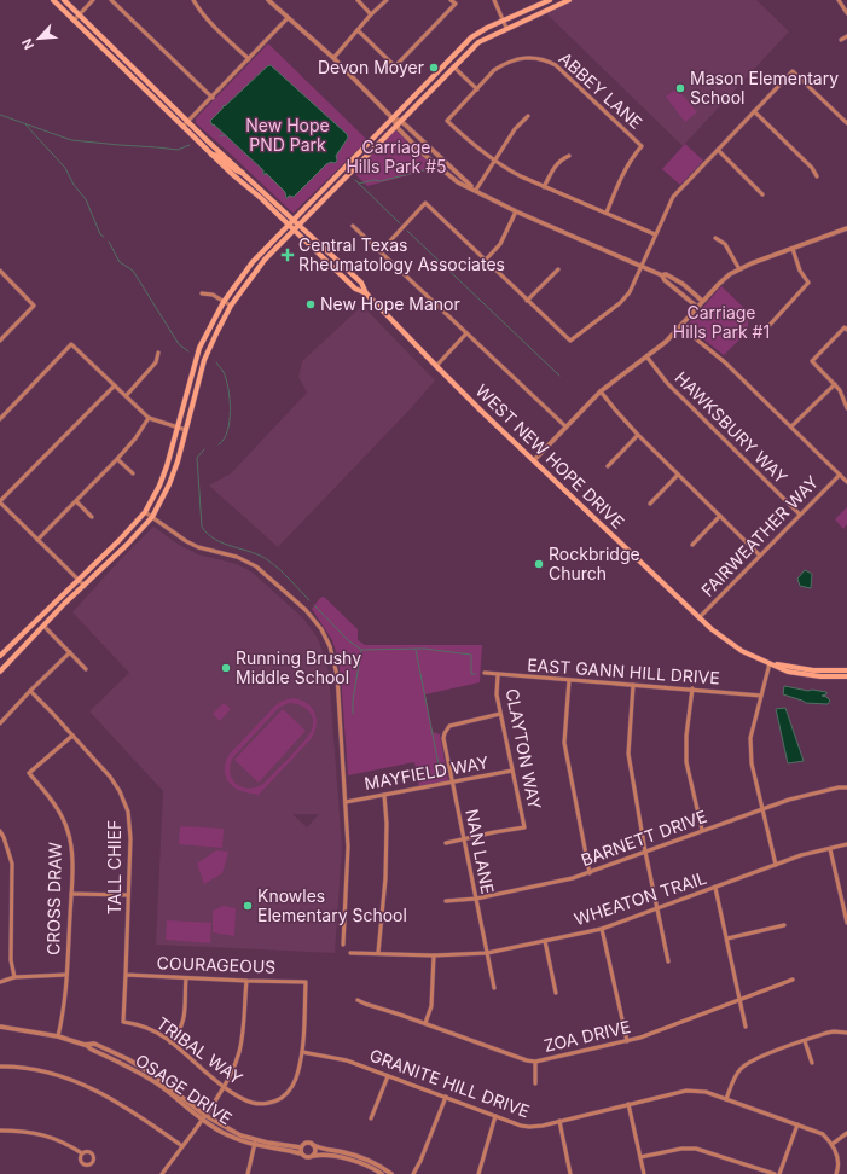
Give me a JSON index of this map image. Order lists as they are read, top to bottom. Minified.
{"streets":{"main road":["WEST NEW HOPE DRIVE"],"street":["ABBEY LANE","HAWKSBURY WAY","FAIRWEATHER WAY","EAST GANN HILL DRIVE","CLAYTON WAY","MAYFIELD WAY","BARNETT DRIVE","NAN LANE","TALL CHIEF","CROSS DRAW","WHEATON TRAIL","COURAGEOUS","ZOA DRIVE","TRIBAL WAY","GRANITE HILL DRIVE","OSAGE DRIVE"]},"crossings":[["HAWKSBURY WAY","FAIRWEATHER WAY"],["WEST NEW HOPE DRIVE","FAIRWEATHER WAY"],["EAST GANN HILL DRIVE","CLAYTON WAY"],["CLAYTON WAY","MAYFIELD WAY"],["CLAYTON WAY","NAN LANE"],["MAYFIELD WAY","NAN LANE"],["BARNETT DRIVE","NAN LANE"],["NAN LANE","WHEATON TRAIL"],["TALL CHIEF","CROSS DRAW"],["TALL CHIEF","COURAGEOUS"],["TALL CHIEF","TRIBAL WAY"],["CROSS DRAW","OSAGE DRIVE"],["COURAGEOUS","TRIBAL WAY"],["TRIBAL WAY","GRANITE HILL DRIVE"]],"parks":["New Hope PND Park","Carriage Hills Park #5","Carriage Hills Park #1"],"places":{"other":["Devon Moyer","Mason Elementary School","New Hope Manor","Rockbridge Church","Running Brushy Middle School","Knowles Elementary School"],"health":["Central Texas Rheumatology Associates"]},"north":"bottom left"}
